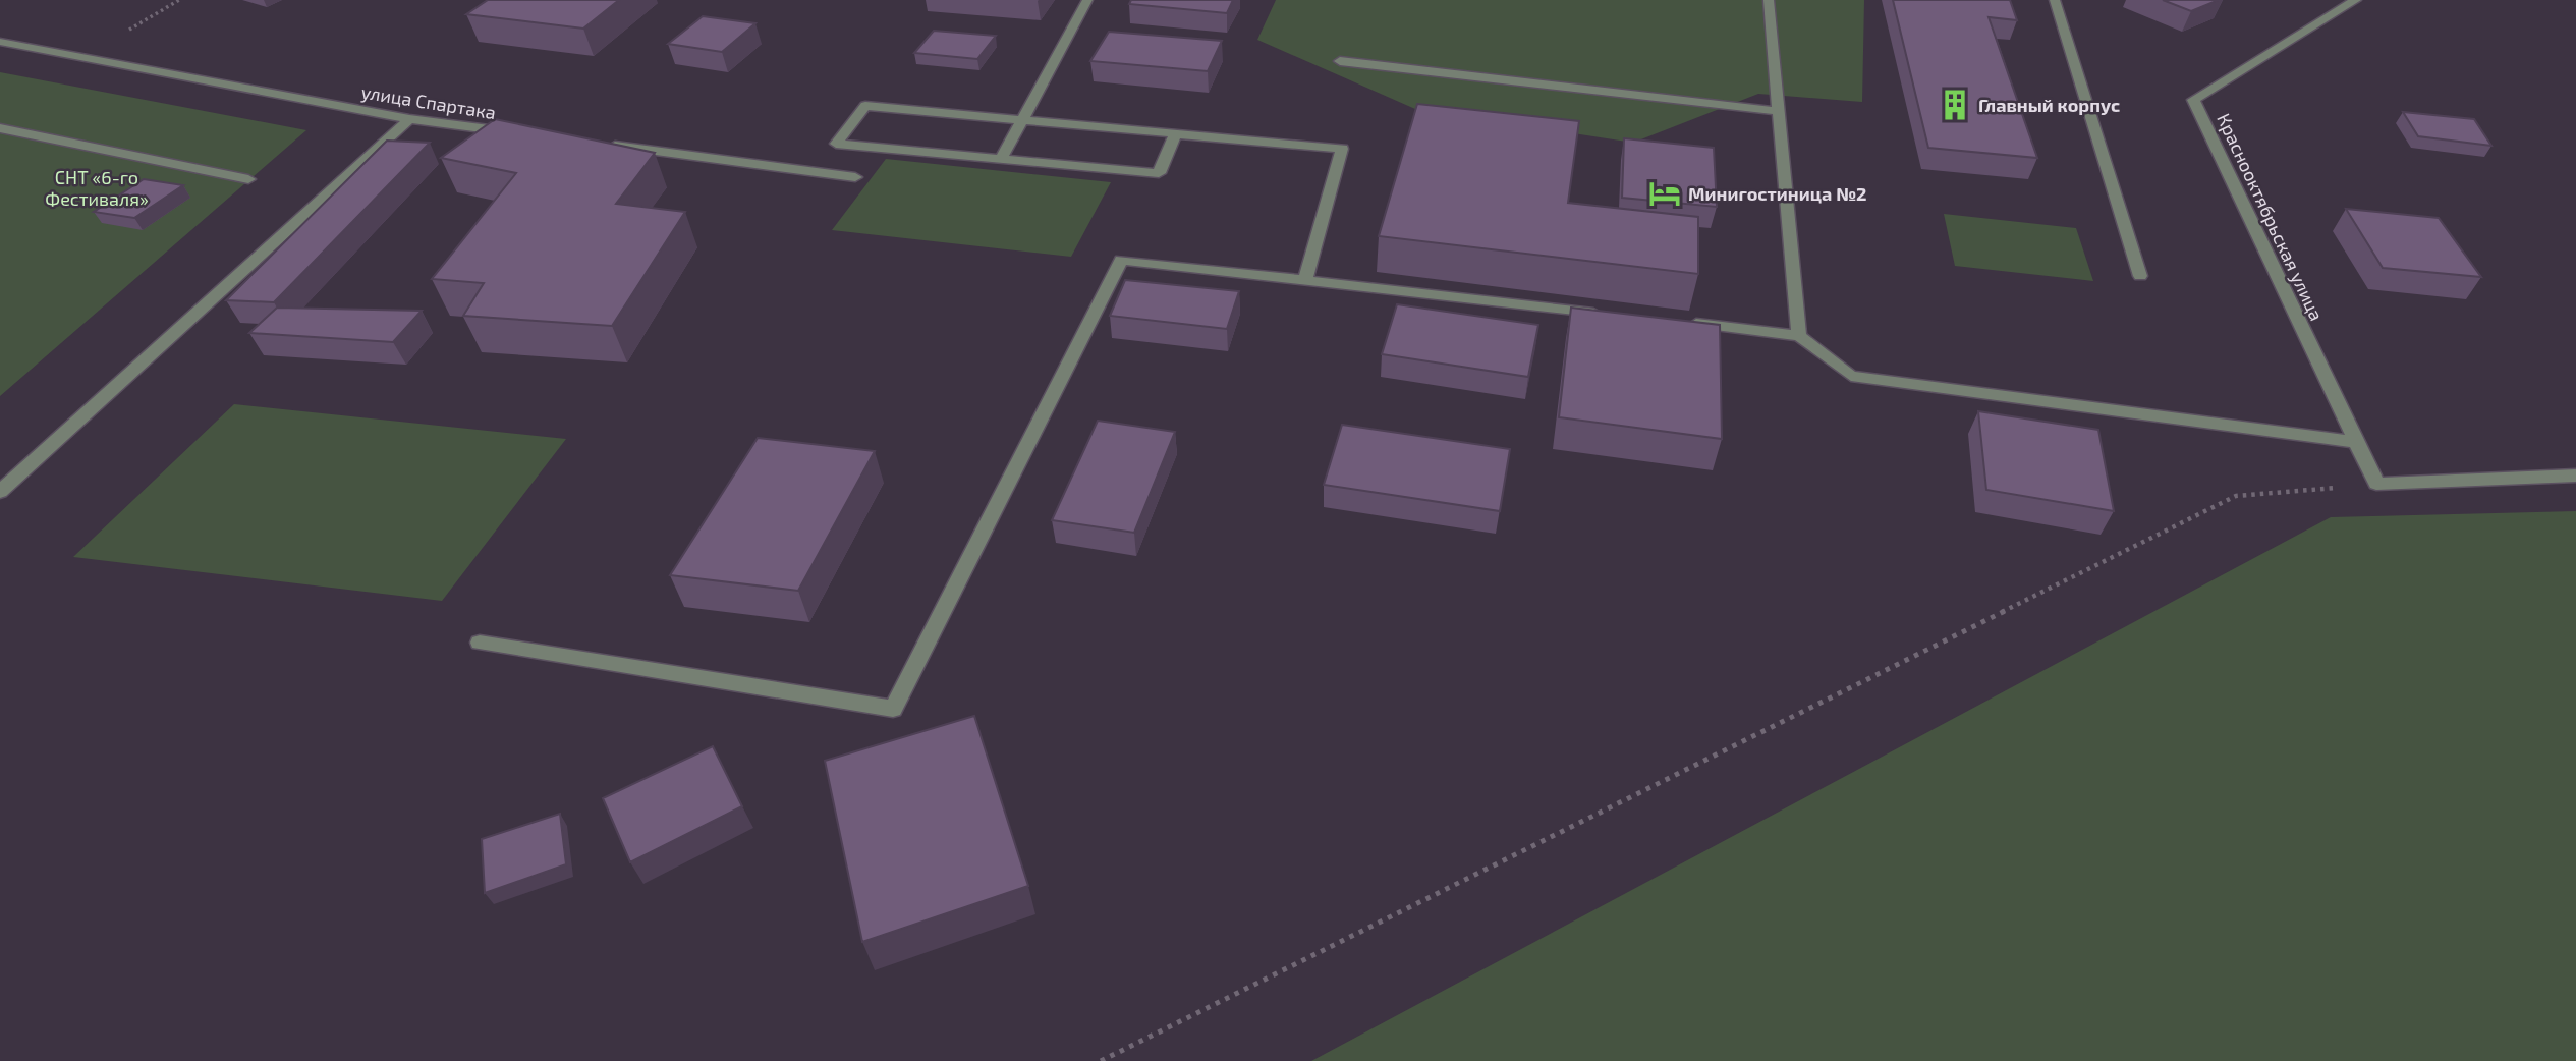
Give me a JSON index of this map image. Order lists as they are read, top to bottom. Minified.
{"streets":{"street":["улица Спартака","Краснооктябрьская улица"]},"parks":["СНТ «6-го Фестиваля»"],"places":{"building":["Главный корпус"],"hotel":["Минигостиница №2"]}}
